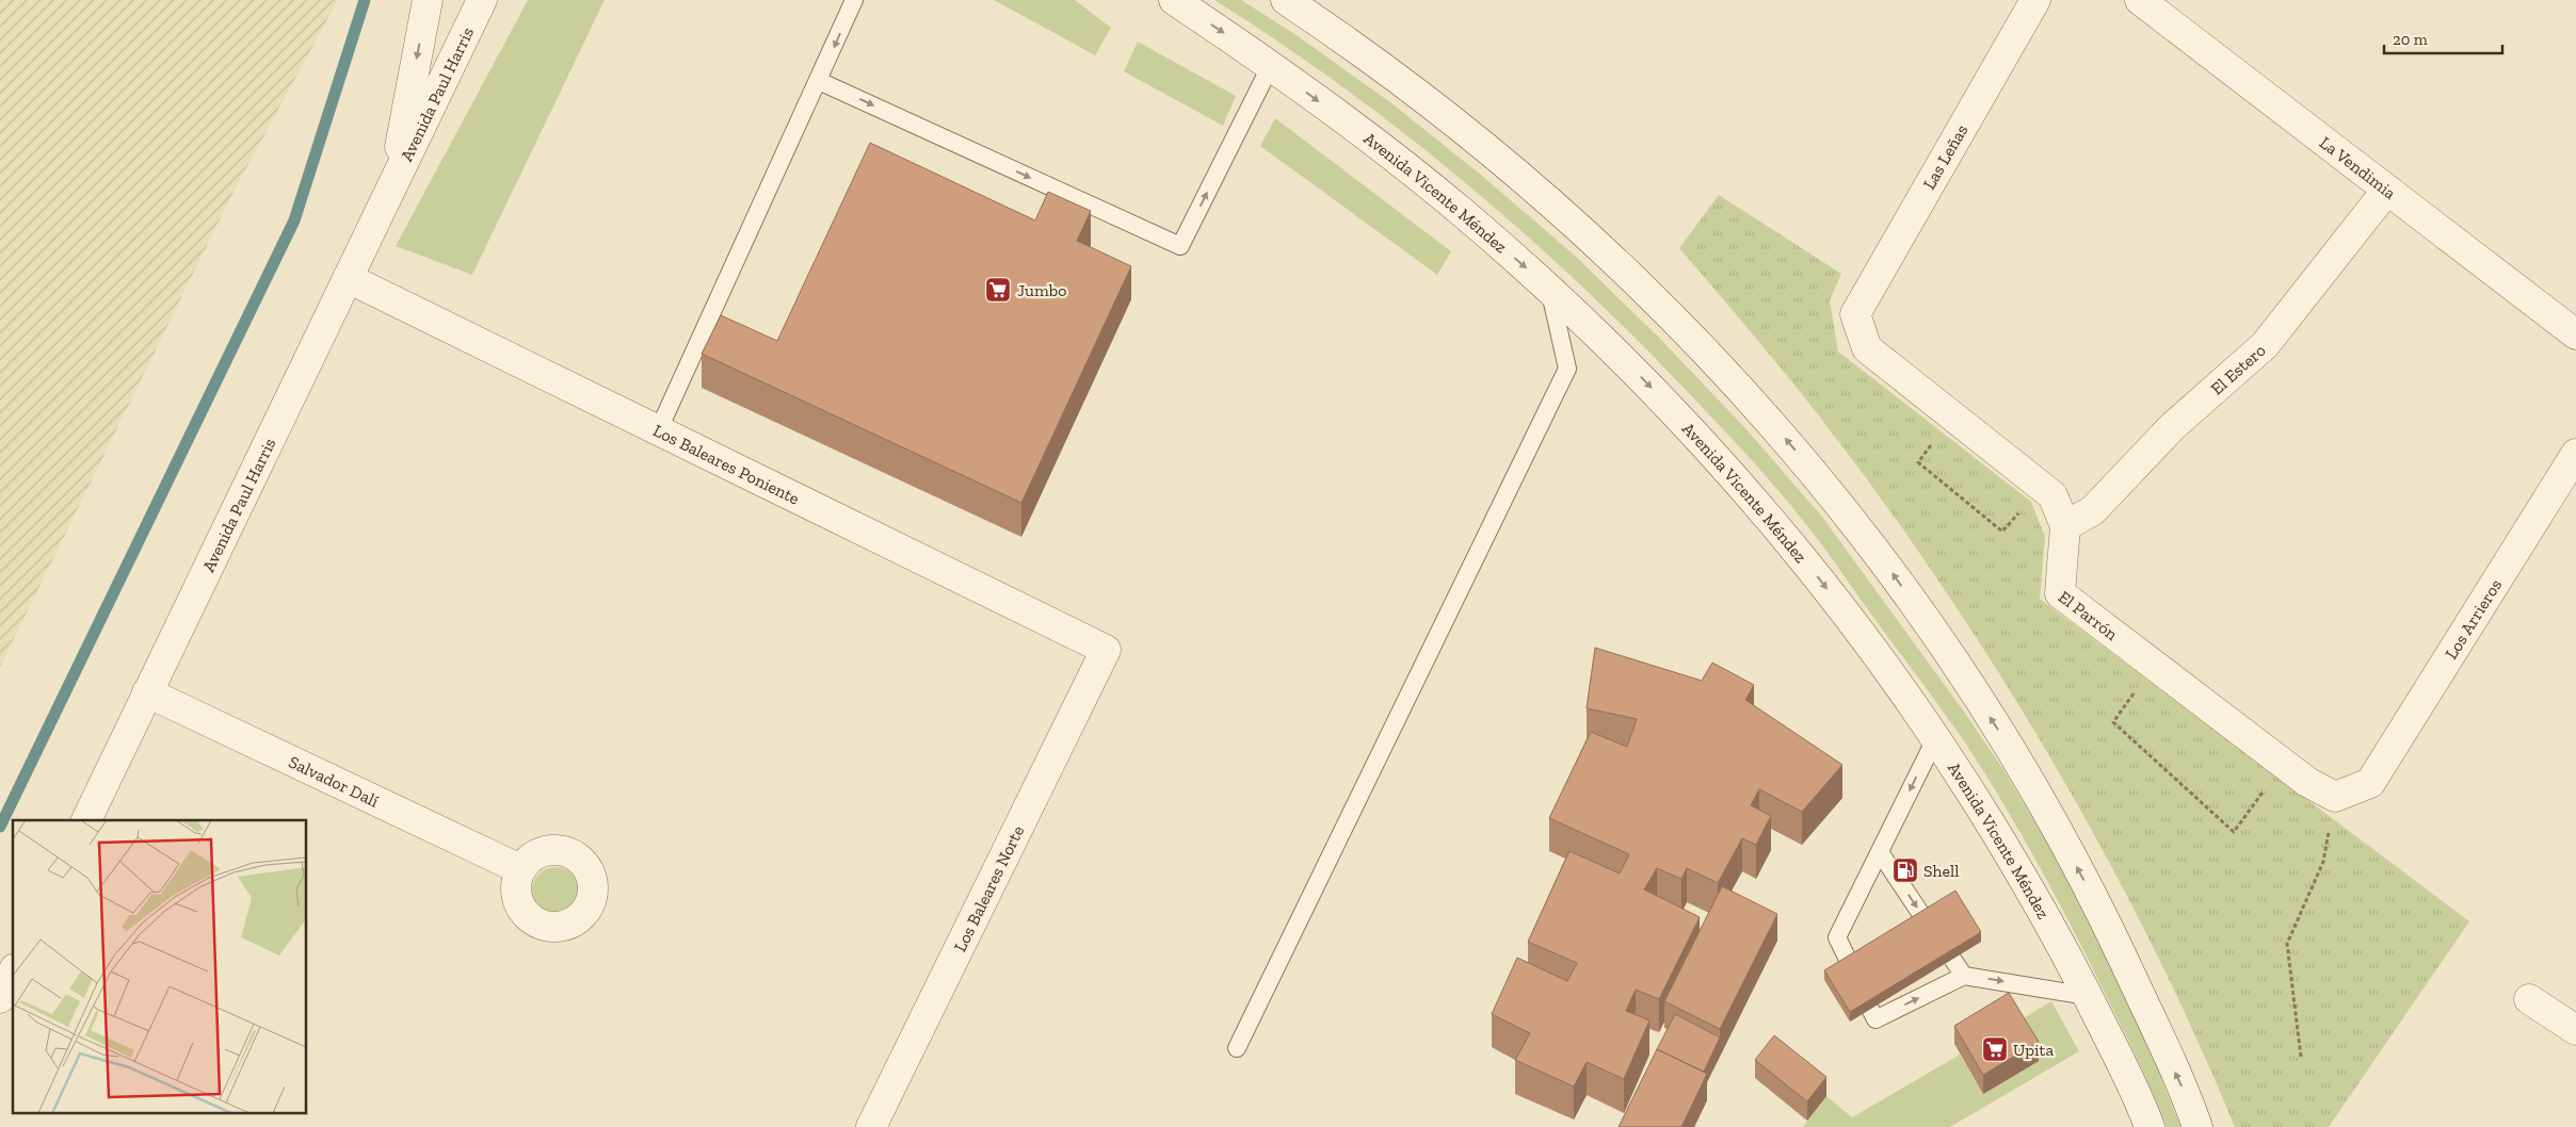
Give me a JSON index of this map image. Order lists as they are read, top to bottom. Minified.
{"streets":{"street":["Avenida Paul Harris","Las Leñas","La Vendimia","Avenida Vicente Méndez","El Estero","Los Baleares Poniente","El Parrón","Los Arrieros","Salvador Dalí","Los Baleares Norte"]},"crossings":[["Avenida Paul Harris","Los Baleares Poniente"],["Avenida Paul Harris","Salvador Dalí"],["Las Leñas","El Parrón"],["La Vendimia","El Estero"],["El Estero","El Parrón"],["Los Baleares Poniente","Los Baleares Norte"],["El Parrón","Los Arrieros"]],"places":{"supermarket":["Jumbo","Upita"],"fuel station":["Shell"]},"scale_bar":"20 m"}
